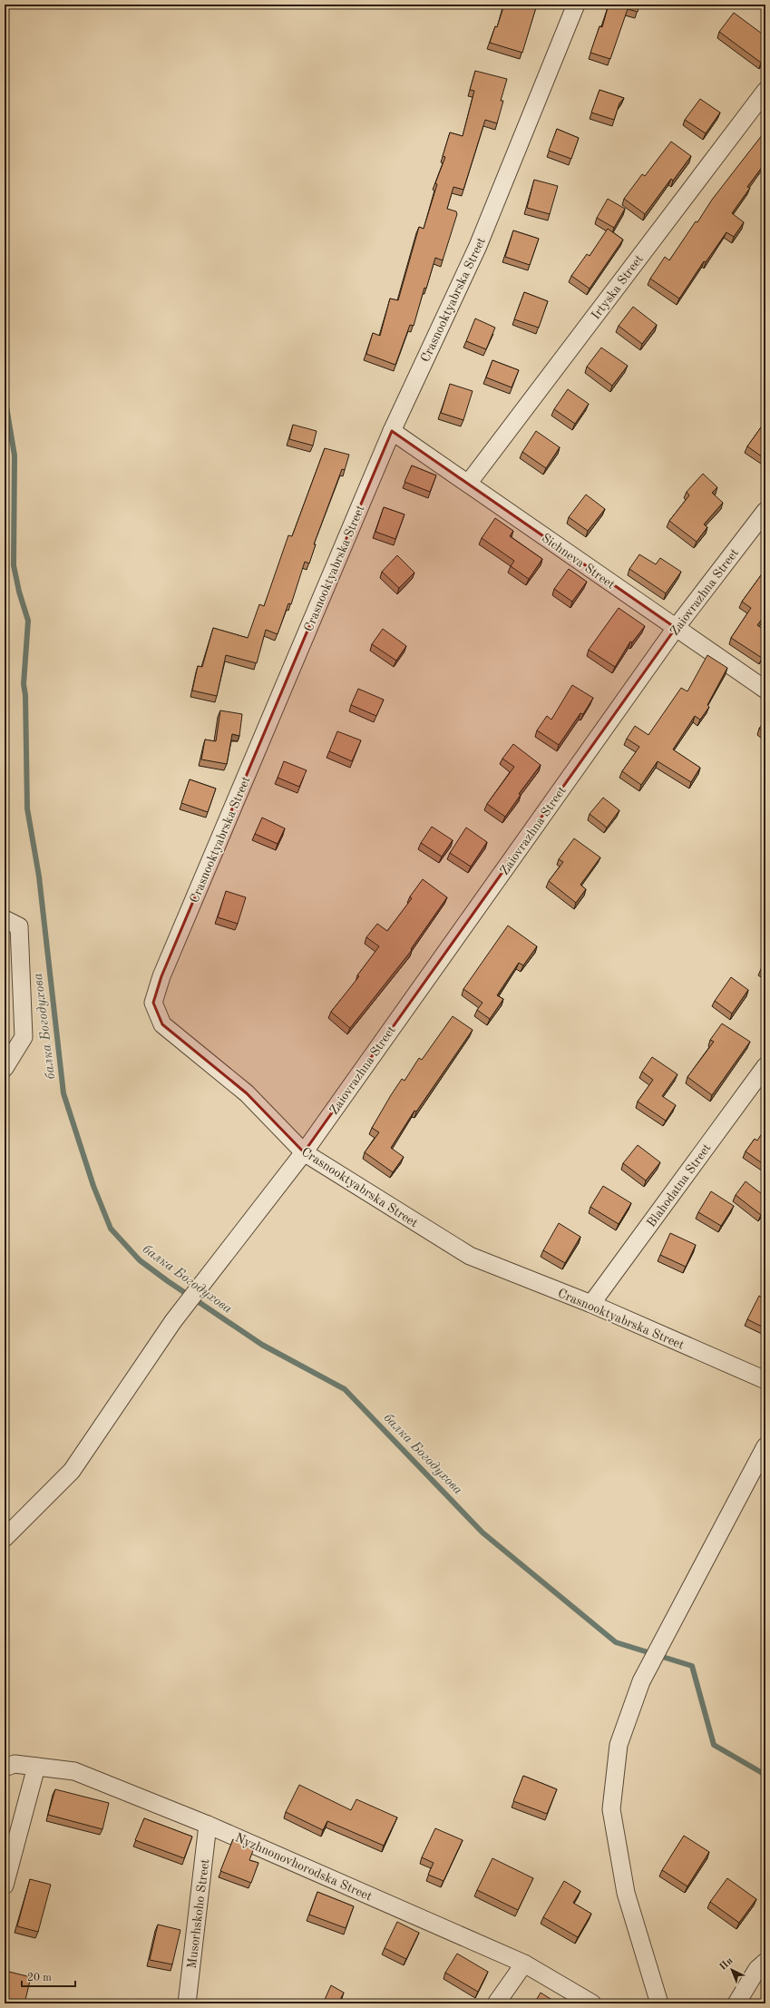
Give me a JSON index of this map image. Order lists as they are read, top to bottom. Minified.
{"streets":{"street":["Irtyska Street","Crasnooktyabrska Street","Sichneva Street","Zaiovrazhna Street","Blahodatna Street","Nyzhnonovhorodska Street","Musorhskoho Street"]},"crossings":[["Irtyska Street","Sichneva Street"],["Crasnooktyabrska Street","Sichneva Street"],["Crasnooktyabrska Street","Zaiovrazhna Street"],["Crasnooktyabrska Street","Blahodatna Street"],["Sichneva Street","Zaiovrazhna Street"],["Nyzhnonovhorodska Street","Musorhskoho Street"]],"water":["балка Богодухова"],"scale_bar":"20 m","north":"top left"}
